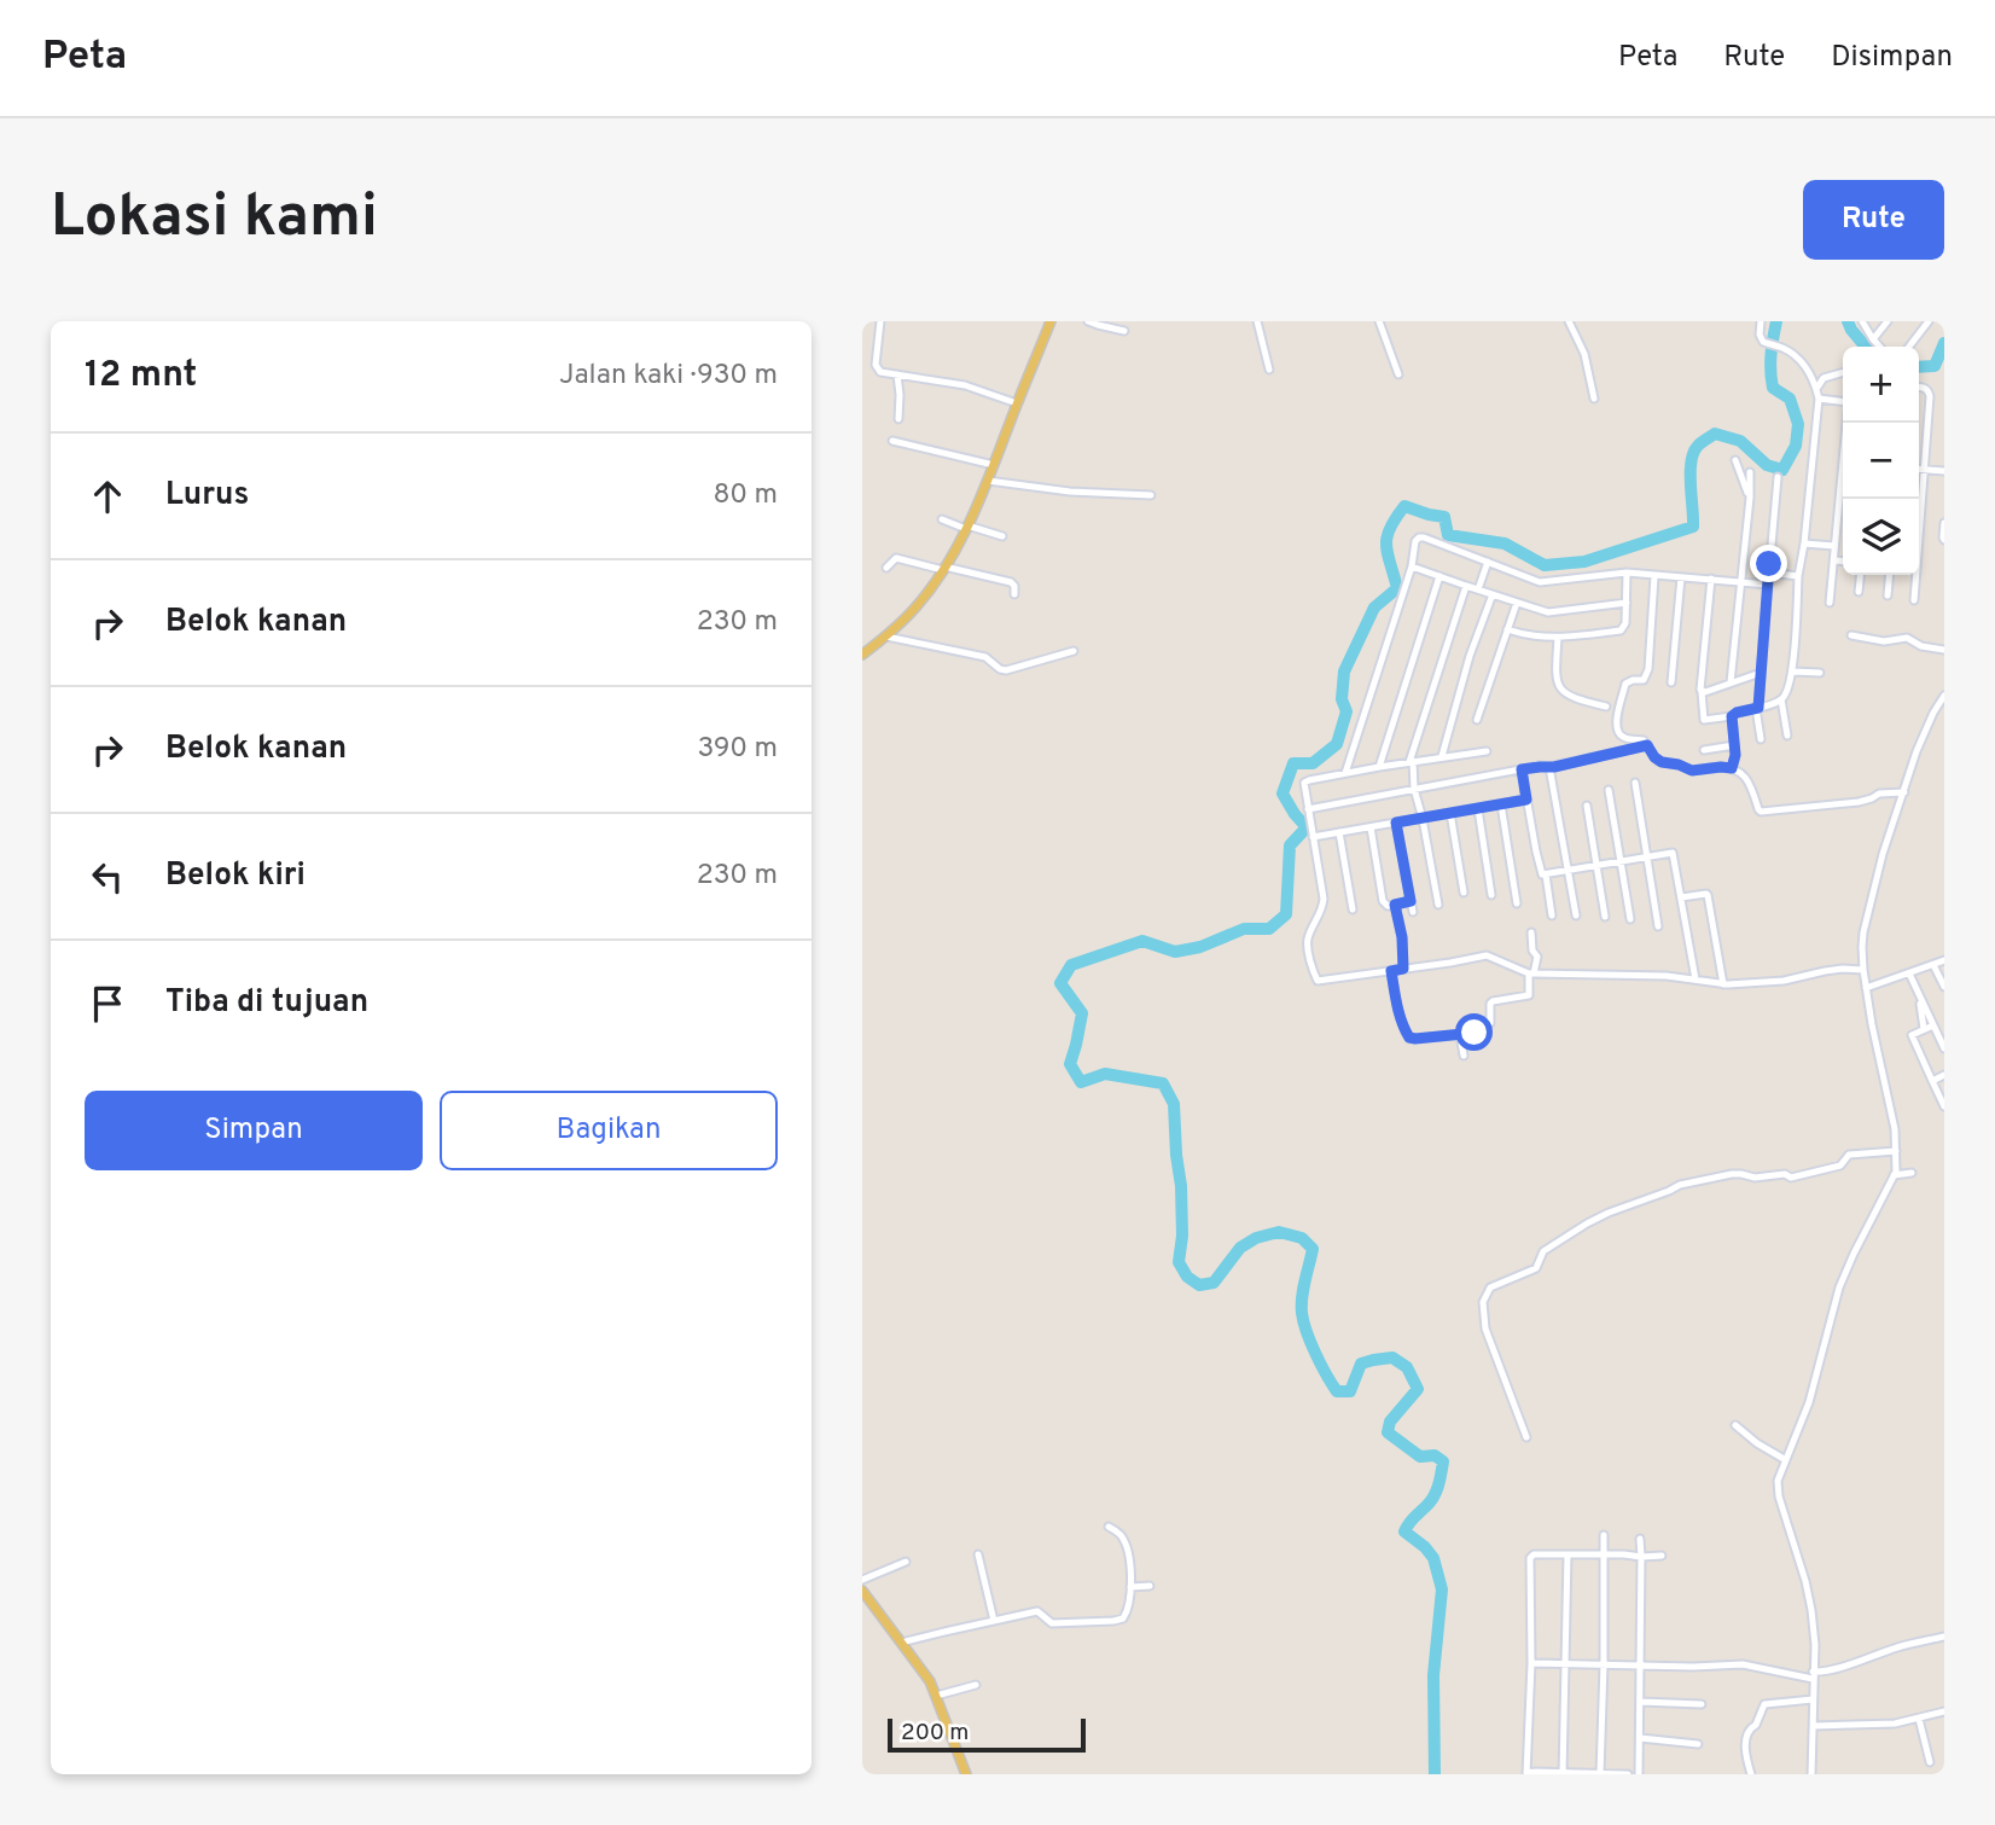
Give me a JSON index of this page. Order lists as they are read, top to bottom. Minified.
{"scale_bar":"200 m","page":{"header":"Peta","nav":["Peta","Rute","Disimpan"],"buttons":["Rute",["Simpan","Bagikan"]],"title":"Lokasi kami","heading":["12 mnt","Jalan kaki · 930 m"],"map_buttons":["+","−"],"list":[["Lurus","80 m"],["Belok kanan","230 m"],["Belok kanan","390 m"],["Belok kiri","230 m"],"Tiba di tujuan"],"scale":"200 m"}}
